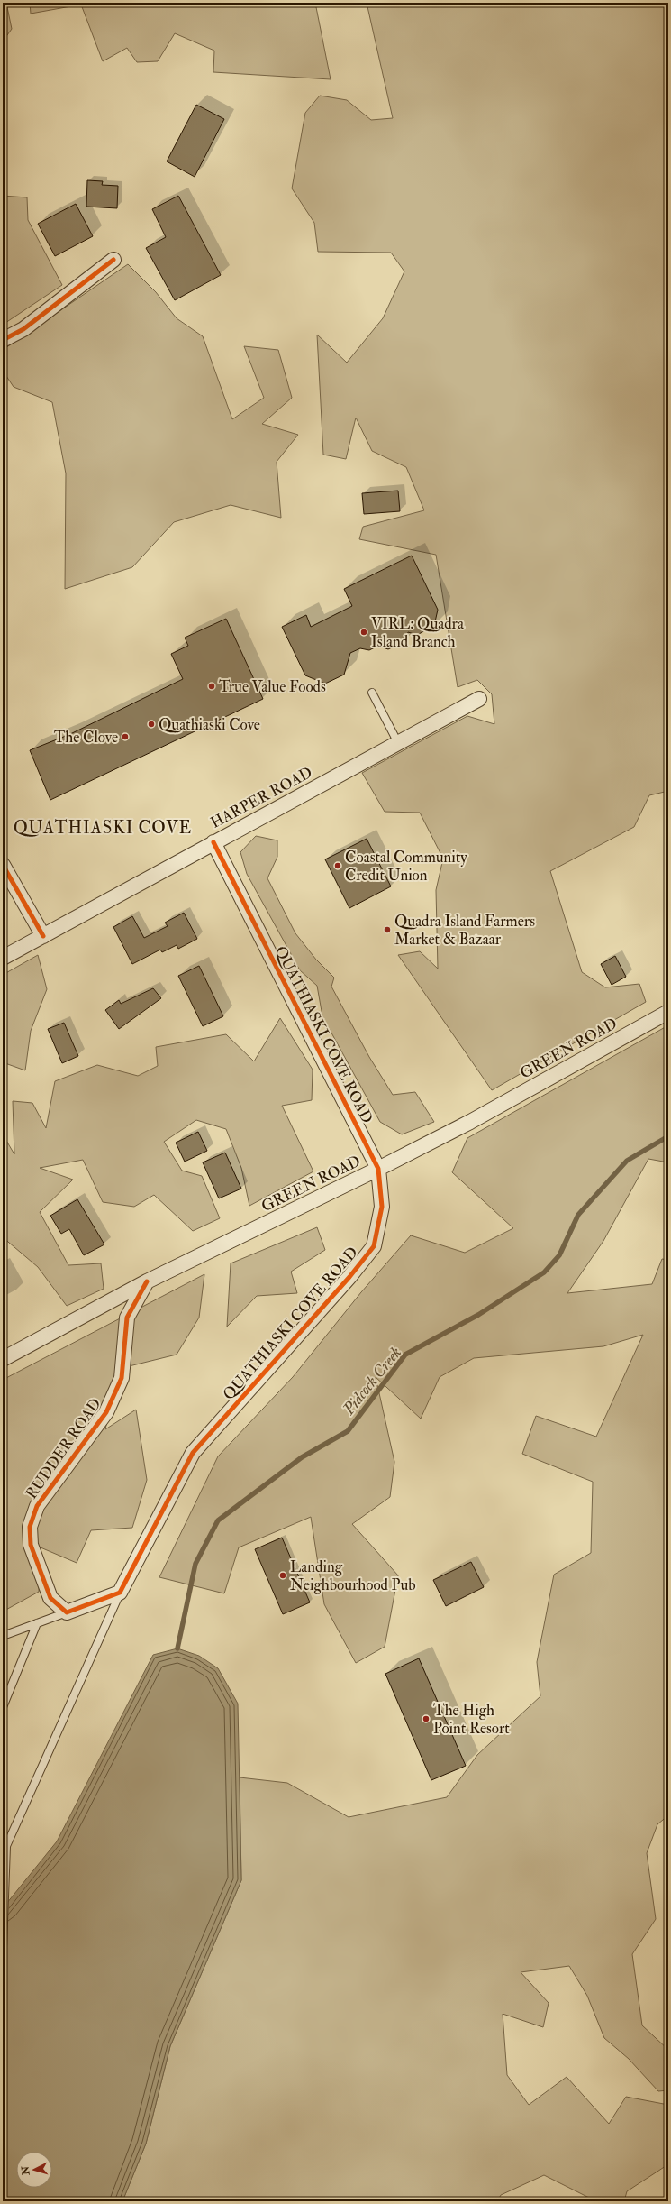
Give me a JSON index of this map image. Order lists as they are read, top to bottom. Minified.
{"streets":{"street":["HARPER ROAD","QUATHIASKI COVE ROAD","GREEN ROAD","RUDDER ROAD"]},"crossings":[["HARPER ROAD","QUATHIASKI COVE ROAD"],["QUATHIASKI COVE ROAD","GREEN ROAD"],["GREEN ROAD","RUDDER ROAD"]],"districts":["QUATHIASKI COVE"],"water":["Pidcock Creek"],"places":["VIRL: Quadra Island Branch","True Value Foods","Quathiaski Cove","The Clove","Coastal Community Credit Union","Quadra Island Farmers Market & Bazaar","Landing Neighbourhood Pub","The High Point Resort"],"north":"left"}
